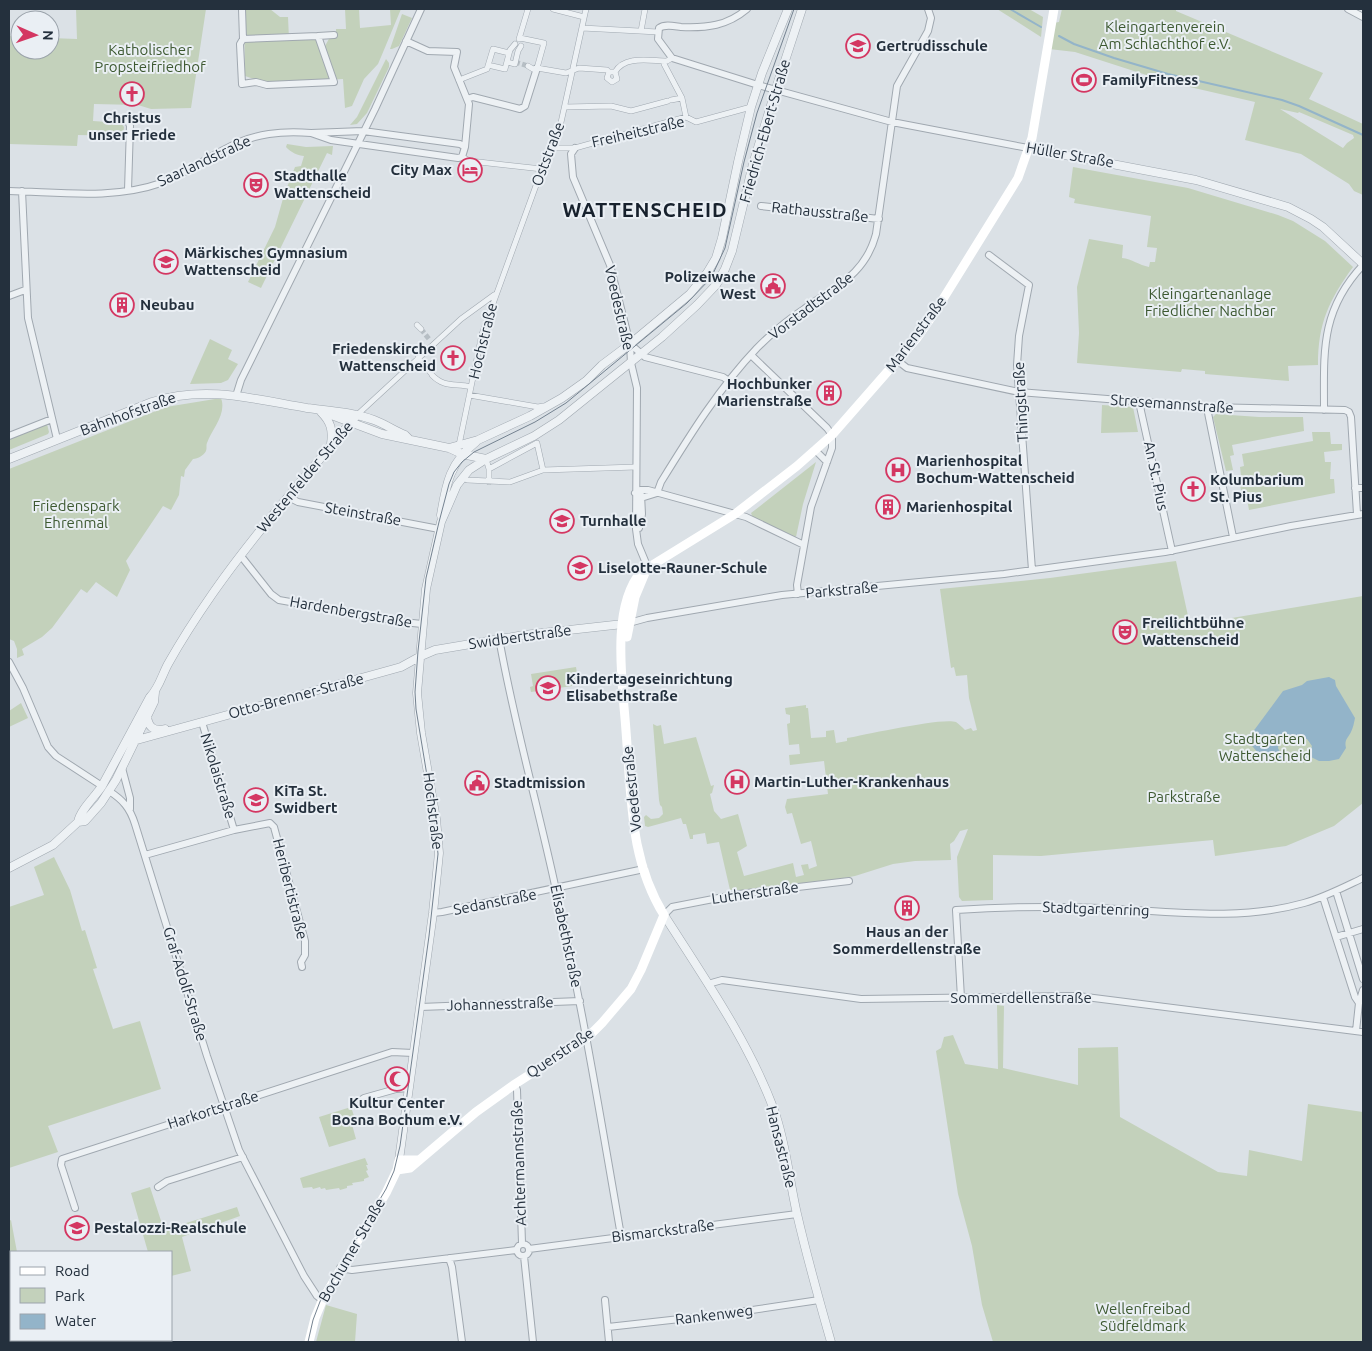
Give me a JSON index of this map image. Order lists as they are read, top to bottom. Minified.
{"streets":{"main road":["Voedestraße","Marienstraße","Querstraße","Bochumer Straße"],"street":["Friedrich-Ebert-Straße","Freiheitstraße","Oststraße","Hüller Straße","Saarlandstraße","Rathausstraße","Vorstadtstraße","Hochstraße","Thingstraße","Stresemannstraße","Bahnhofstraße","An St. Pius","Westenfelder Straße","Steinstraße","Parkstraße","Hardenbergstraße","Swidbertstraße","Otto-Brenner-Straße","Nikolaistraße","Heribertistraße","Lutherstraße","Sedanstraße","Stadtgartenring","Elisabethstraße","Graf-Adolf-Straße","Sommerdellenstraße","Johannesstraße","Harkortstraße","Hansastraße","Achtermannstraße","Bismarckstraße","Rankenweg"]},"crossings":[["Friedrich-Ebert-Straße","Freiheitstraße"],["Friedrich-Ebert-Straße","Hüller Straße"],["Friedrich-Ebert-Straße","Voedestraße"],["Friedrich-Ebert-Straße","Hochstraße"],["Friedrich-Ebert-Straße","Bahnhofstraße"],["Freiheitstraße","Oststraße"],["Freiheitstraße","Voedestraße"],["Oststraße","Saarlandstraße"],["Oststraße","Hochstraße"],["Oststraße","Westenfelder Straße"],["Hüller Straße","Vorstadtstraße"],["Hüller Straße","Marienstraße"],["Rathausstraße","Vorstadtstraße"],["Voedestraße","Marienstraße"],["Voedestraße","Parkstraße"],["Voedestraße","Swidbertstraße"],["Voedestraße","Lutherstraße"],["Voedestraße","Sedanstraße"],["Voedestraße","Querstraße"],["Voedestraße","Hansastraße"],["Marienstraße","Stresemannstraße"],["Hochstraße","Bahnhofstraße"],["Hochstraße","Westenfelder Straße"],["Hochstraße","Steinstraße"],["Hochstraße","Hardenbergstraße"],["Hochstraße","Swidbertstraße"],["Hochstraße","Otto-Brenner-Straße"],["Hochstraße","Sedanstraße"],["Hochstraße","Johannesstraße"],["Hochstraße","Harkortstraße"],["Hochstraße","Bochumer Straße"],["Thingstraße","Stresemannstraße"],["Thingstraße","Parkstraße"],["Stresemannstraße","An St. Pius"],["Stresemannstraße","Parkstraße"],["Bahnhofstraße","Westenfelder Straße"],["An St. Pius","Parkstraße"],["Westenfelder Straße","Steinstraße"],["Westenfelder Straße","Hardenbergstraße"],["Westenfelder Straße","Otto-Brenner-Straße"],["Westenfelder Straße","Graf-Adolf-Straße"],["Parkstraße","Swidbertstraße"],["Swidbertstraße","Otto-Brenner-Straße"],["Swidbertstraße","Elisabethstraße"],["Otto-Brenner-Straße","Nikolaistraße"],["Nikolaistraße","Heribertistraße"],["Heribertistraße","Graf-Adolf-Straße"],["Lutherstraße","Querstraße"],["Lutherstraße","Hansastraße"],["Sedanstraße","Elisabethstraße"],["Stadtgartenring","Sommerdellenstraße"],["Elisabethstraße","Johannesstraße"],["Elisabethstraße","Querstraße"],["Elisabethstraße","Bismarckstraße"],["Graf-Adolf-Straße","Harkortstraße"],["Graf-Adolf-Straße","Bochumer Straße"],["Sommerdellenstraße","Hansastraße"],["Querstraße","Hansastraße"],["Querstraße","Achtermannstraße"],["Querstraße","Bochumer Straße"],["Hansastraße","Bismarckstraße"],["Hansastraße","Rankenweg"],["Achtermannstraße","Bismarckstraße"]],"districts":["WATTENSCHEID"],"parks":["Kleingartenverein Am Schlachthof e.V.","Katholischer Propsteifriedhof","Kleingartenanlage Friedlicher Nachbar","Friedenspark Ehrenmal","Stadtgarten Wattenscheid","Parkstraße","Wellenfreibad Südfeldmark"],"places":{"school or university":["Gertrudisschule","Märkisches Gymnasium Wattenscheid","Turnhalle","Liselotte-Rauner-Schule","Kindertageseinrichtung Elisabethstraße","KiTa St. Swidbert","Pestalozzi-Realschule"],"sports":["FamilyFitness"],"church":["Christus unser Friede","Friedenskirche Wattenscheid","Kolumbarium St. Pius"],"hotel":["City Max"],"theatre":["Stadthalle Wattenscheid","Freilichtbühne Wattenscheid"],"public building":["Polizeiwache West","Stadtmission"],"building":["Neubau","Hochbunker Marienstraße","Marienhospital","Haus an der Sommerdellenstraße"],"hospital":["Marienhospital Bochum-Wattenscheid","Martin-Luther-Krankenhaus"],"mosque":["Kultur Center Bosna Bochum e.V."]},"legend":["Road","Park","Water"],"north":"right"}
